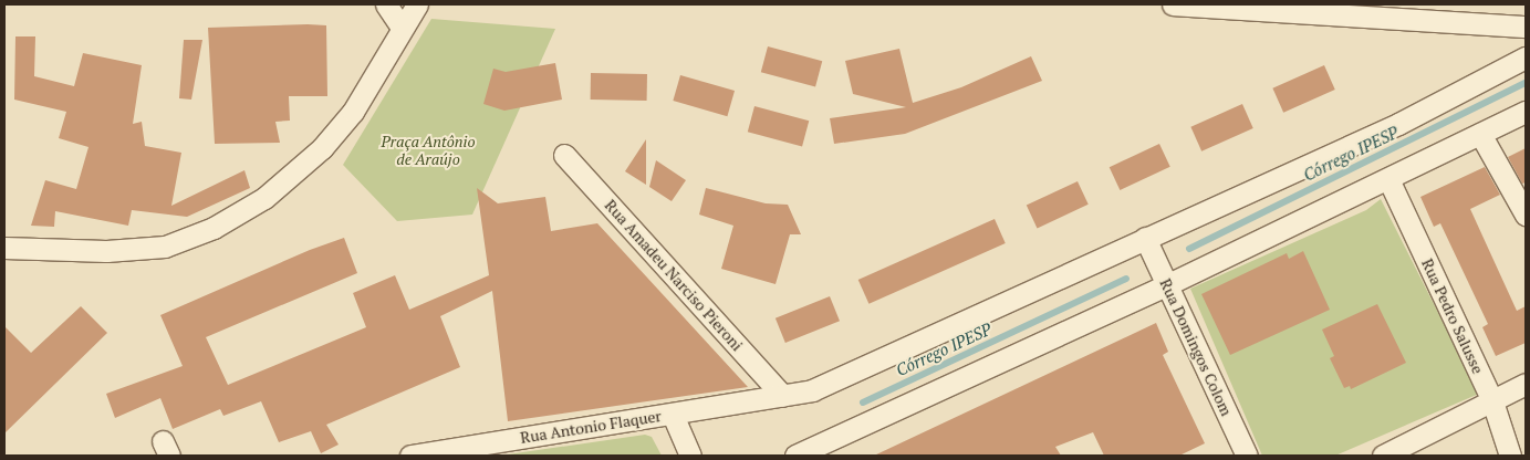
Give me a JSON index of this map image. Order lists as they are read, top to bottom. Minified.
{"streets":{"street":["Rua Amadeu Narciso Pieroni","Rua Pedro Salusse","Rua Domingos Colom","Rua Antonio Flaquer"]},"crossings":[["Rua Amadeu Narciso Pieroni","Rua Antonio Flaquer"],["Rua Domingos Colom","Rua Antonio Flaquer"]],"water":["Córrego IPESP"],"parks":["Praça Antônio de Araújo"]}
